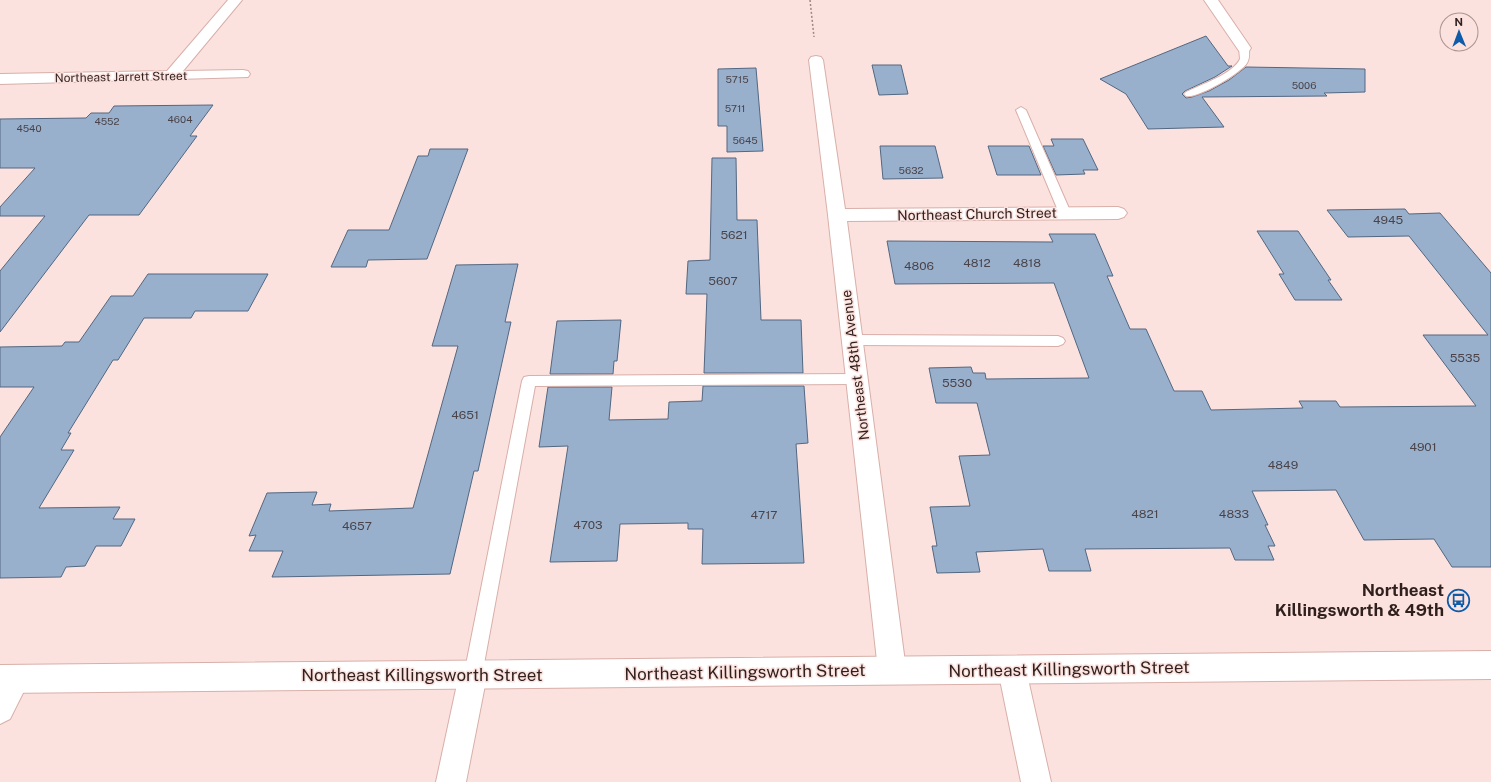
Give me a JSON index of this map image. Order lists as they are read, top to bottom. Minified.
{"streets":{"street":["Northeast Jarrett Street","Northeast Church Street","Northeast 48th Avenue","Northeast Killingsworth Street"]},"crossings":[["Northeast Church Street","Northeast 48th Avenue"],["Northeast 48th Avenue","Northeast Killingsworth Street"]],"places":{"bus stop":["Northeast Killingsworth & 49th"]},"house_numbers":["5715","5006","5711","4604","4552","4540","5645","5632","4945","5621","4812","4818","4806","5607","5535","5530","4651","4901","4849","4821","4833","4717","4703","4657"],"north":"top"}
